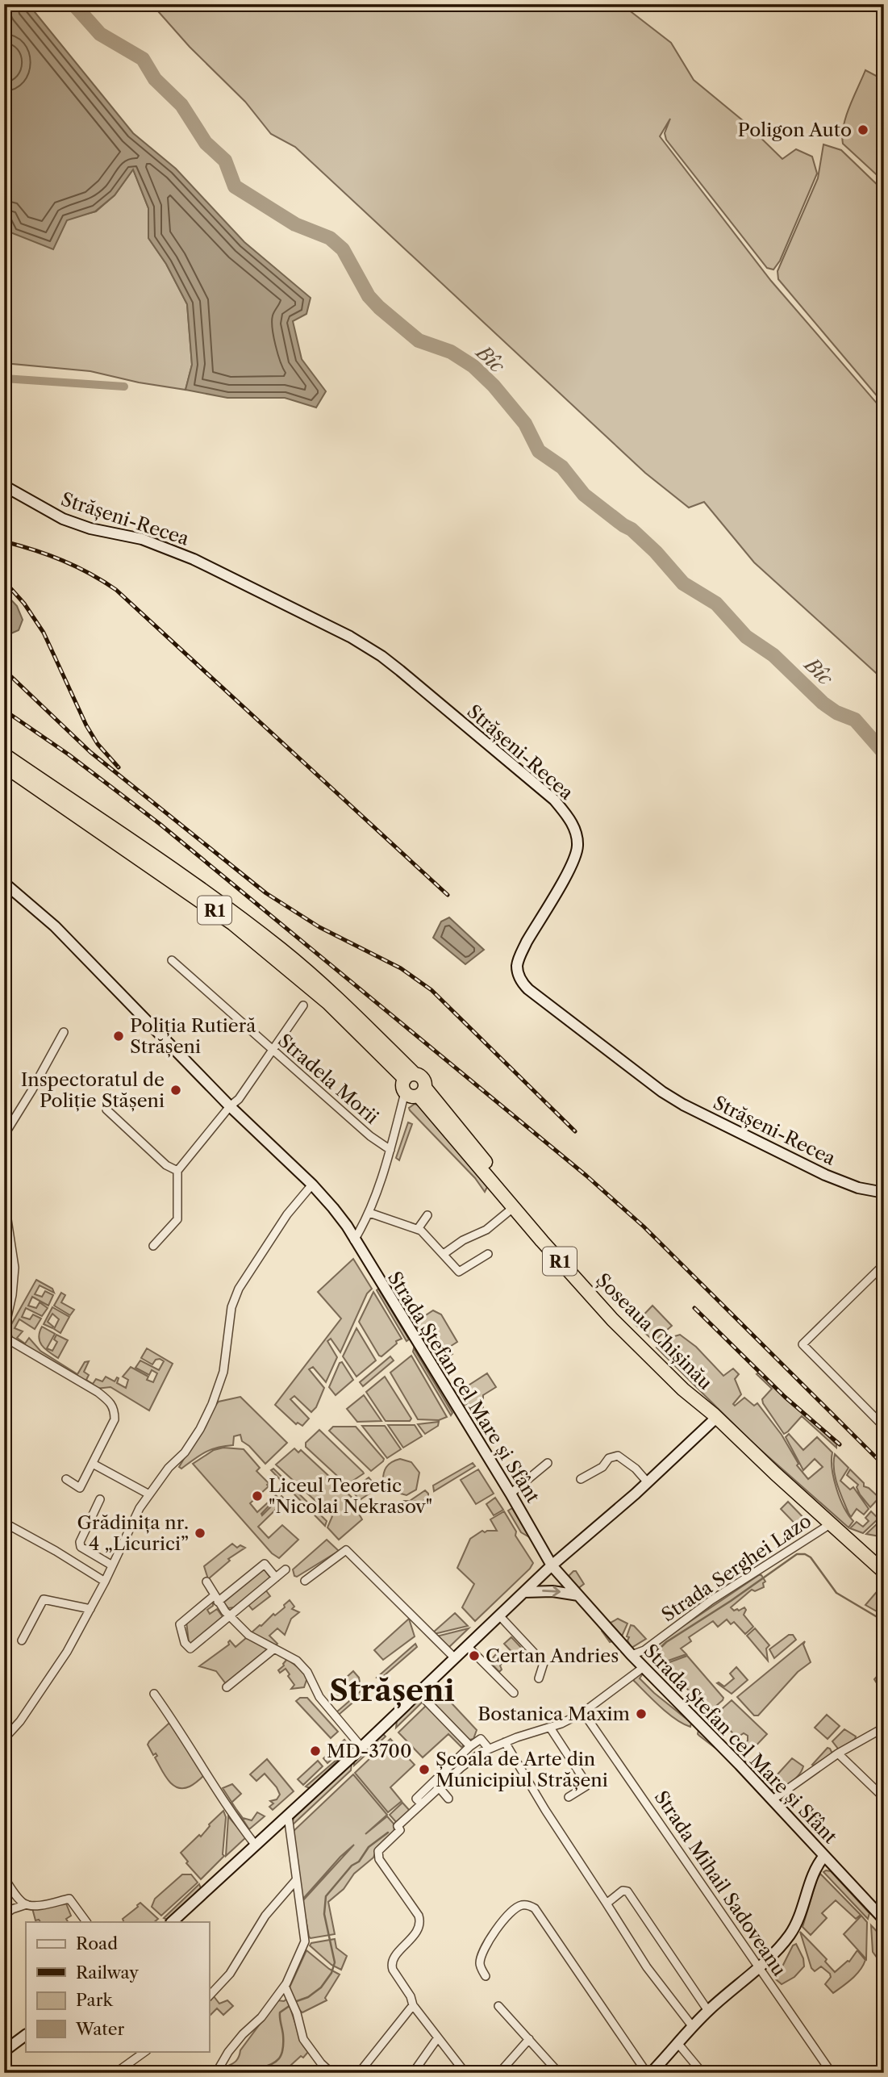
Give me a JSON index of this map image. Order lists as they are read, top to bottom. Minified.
{"streets":{"highway":["R1","Șoseaua Chișinău"],"main road":["Strășeni-Recea","Strada Ștefan cel Mare și Sfânt"],"street":["Stradela Morii","Strada Serghei Lazo","Strada Mihail Sadoveanu"]},"crossings":[["R1","Stradela Morii"],["R1","Șoseaua Chișinău"],["Stradela Morii","Șoseaua Chișinău"],["Stradela Morii","Strada Ștefan cel Mare și Sfânt"],["Șoseaua Chișinău","Strada Serghei Lazo"],["Strada Ștefan cel Mare și Sfânt","Strada Serghei Lazo"]],"districts":["Strășeni"],"water":["Bîc"],"places":["Poligon Auto","Poliția Rutieră Strășeni","Inspectoratul de Poliție Stășeni","Liceul Teoretic \"Nicolai Nekrasov\"","Grădinița nr. 4 „Licurici”","Certan Andries","Bostanica Maxim","MD-3700","Școala de Arte din Municipiul Strășeni"],"legend":["Road","Railway","Park","Water"]}
